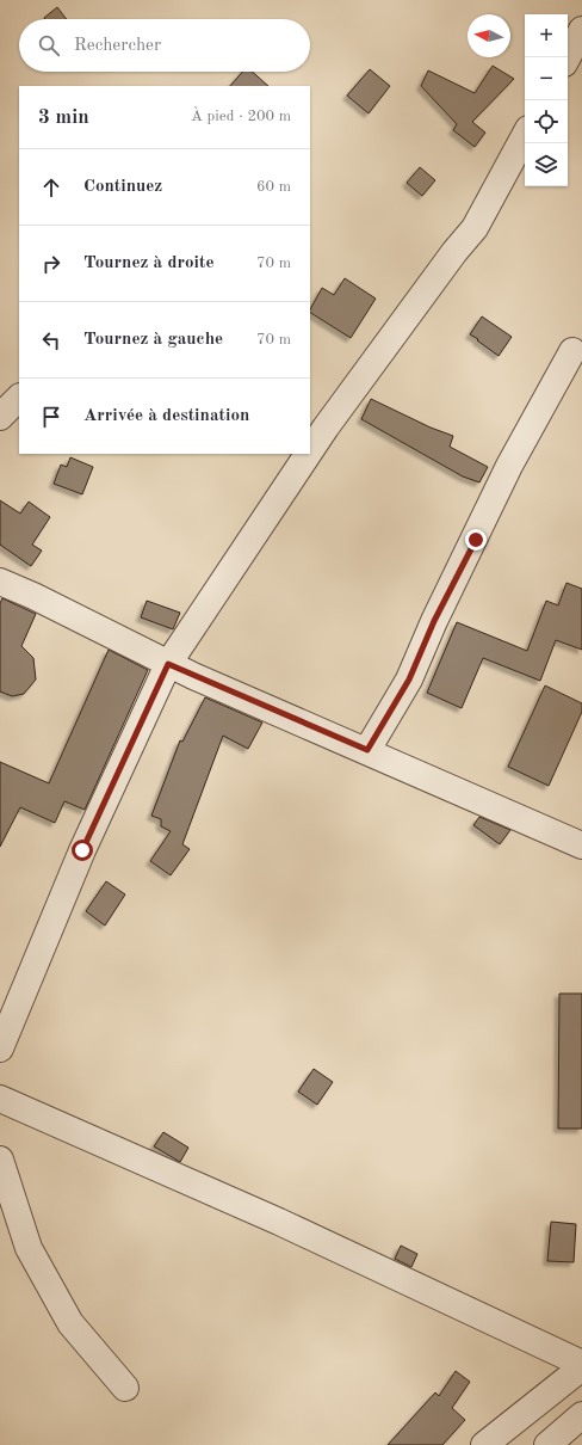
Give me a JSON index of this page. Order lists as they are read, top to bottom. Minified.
{"north":"left","page":{"map_buttons":["+","−"],"search":"Rechercher","heading":["3 min","À pied · 200 m"],"list":[["Continuez","60 m"],["Tournez à droite","70 m"],["Tournez à gauche","70 m"],"Arrivée à destination"]}}
